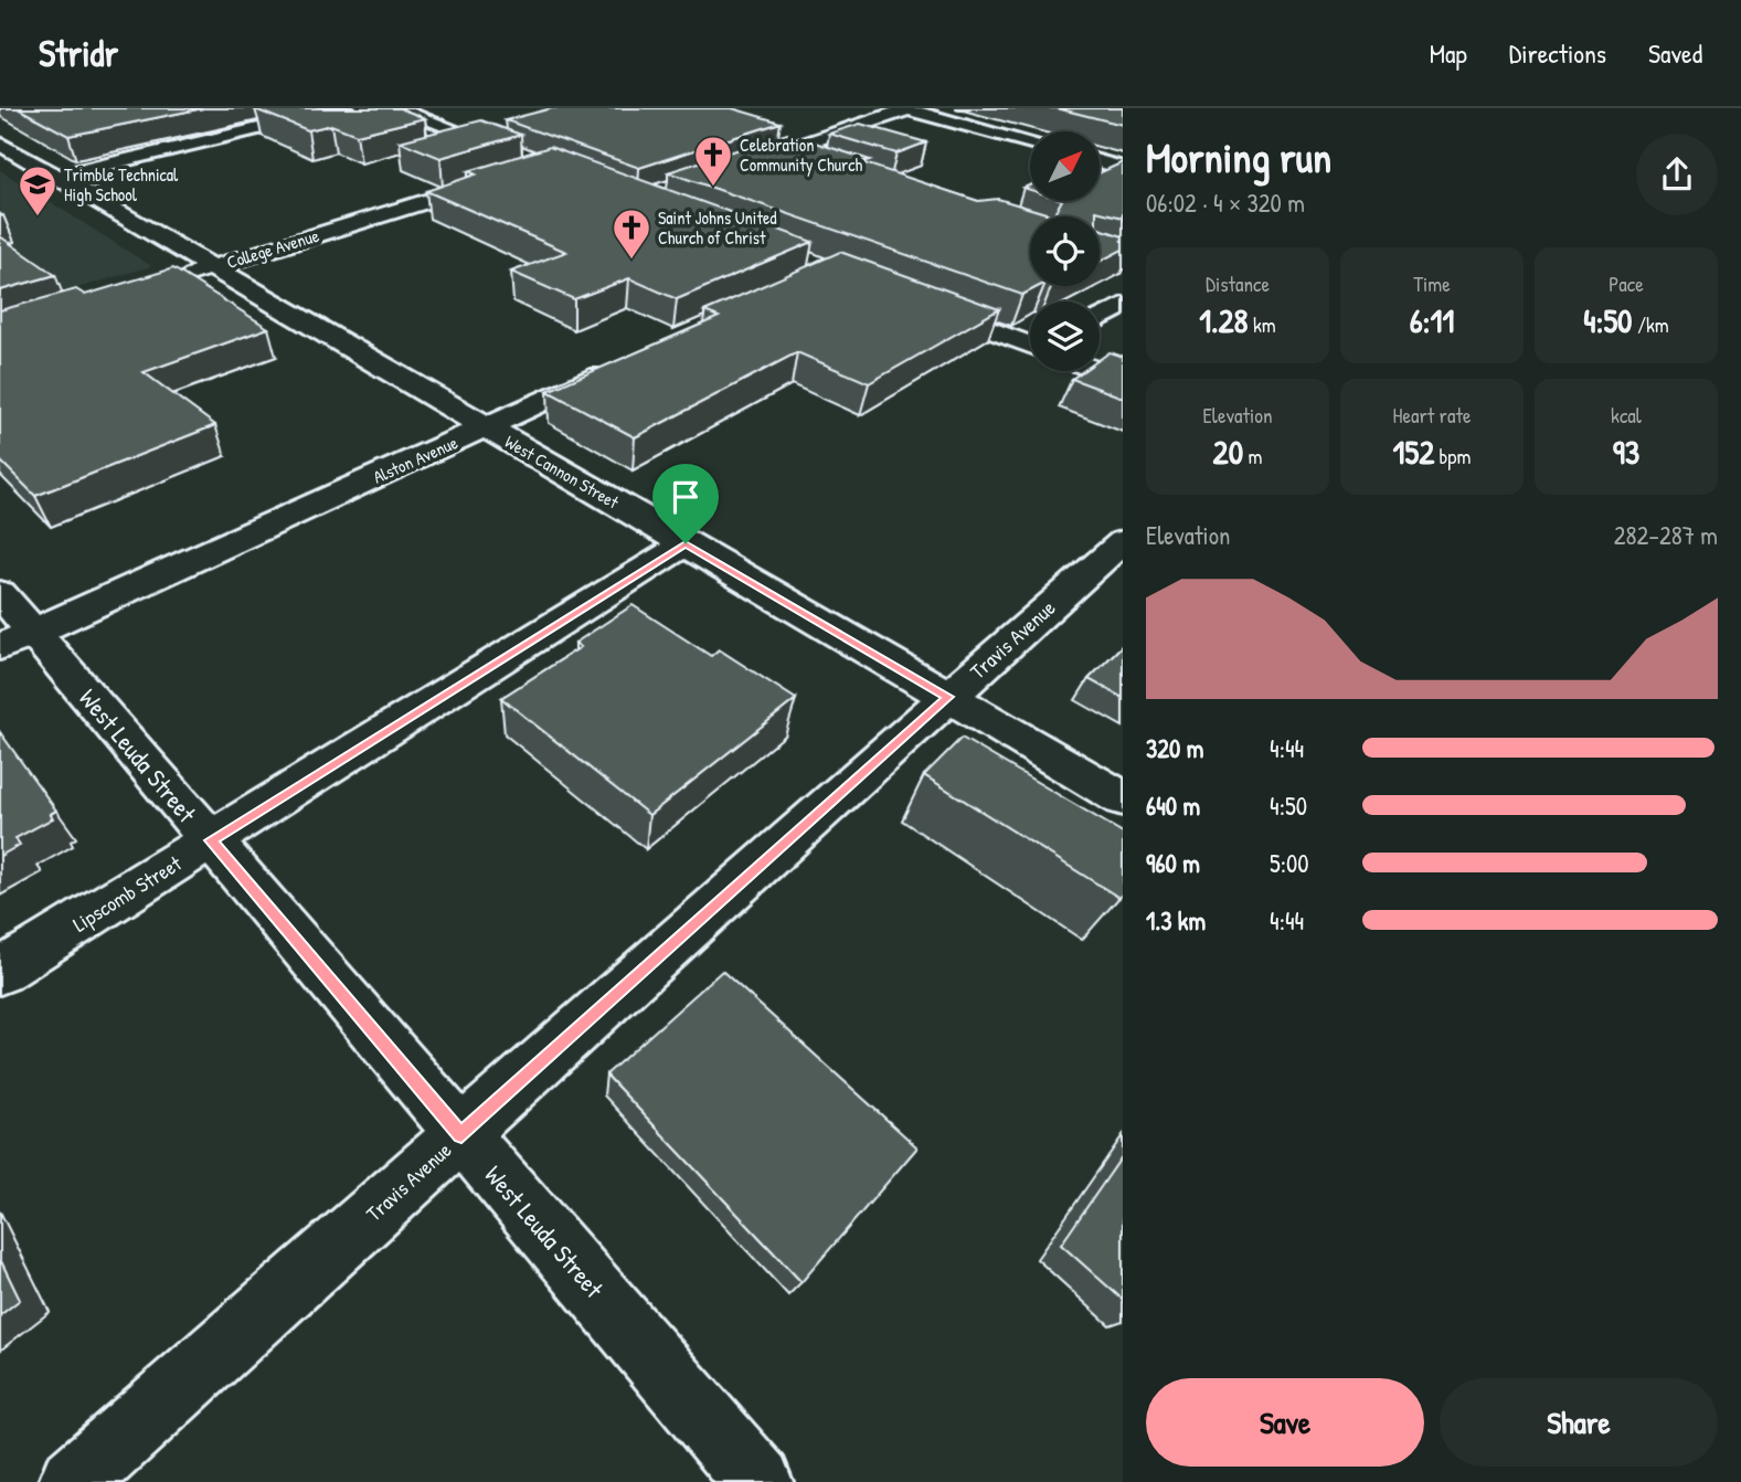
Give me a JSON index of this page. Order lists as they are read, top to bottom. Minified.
{"streets":{"street":["College Avenue","Alston Avenue","West Cannon Street","Travis Avenue","West Leuda Street","Lipscomb Street"]},"crossings":[["College Avenue","West Cannon Street"],["Alston Avenue","West Cannon Street"],["Alston Avenue","West Leuda Street"],["West Cannon Street","Travis Avenue"],["West Cannon Street","Lipscomb Street"],["Travis Avenue","West Leuda Street"],["West Leuda Street","Lipscomb Street"]],"places":{"church":["Celebration Community Church","Saint Johns United Church of Christ"],"school or university":["Trimble Technical High School"]},"north":"top right","page":{"header":"Stridr","nav":["Map","Directions","Saved"],"heading":["Morning run","06:02 · 4 × 320 m"],"stats":[["Distance","1.28 km"],["Time","6:11"],["Pace","4:50 /km"],["Elevation","20 m"],["Heart rate","152 bpm"],["kcal","93"]],"chart":["Elevation","282–287 m"],"list":[{"name":"320 m","note":"4:44"},{"name":"640 m","note":"4:50"},{"name":"960 m","note":"5:00"},{"name":"1.3 km","note":"4:44"}],"buttons":["Save","Share"]}}
